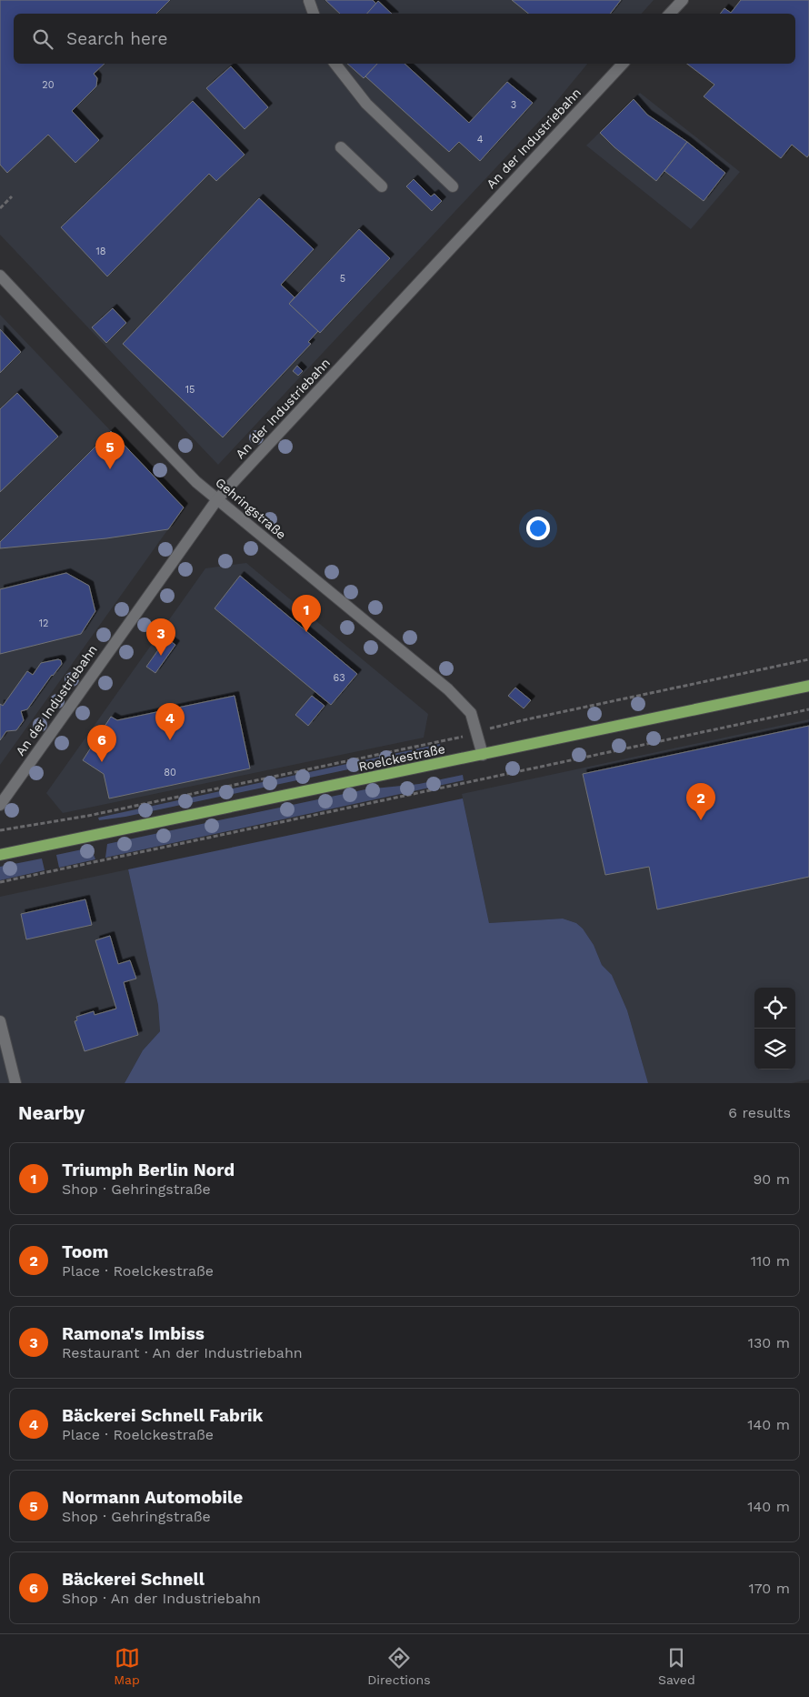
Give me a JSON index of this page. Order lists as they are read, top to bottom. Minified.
{"streets":{"main road":["Roelckestraße"],"street":["An der Industriebahn","Gehringstraße"]},"crossings":[["An der Industriebahn","Gehringstraße"],["Gehringstraße","Roelckestraße"]],"house_numbers":["20","3","4","18","5","15","12","63","80"],"page":{"search":"Search here","pins":["5","1","3","4","6","2"],"heading":["Nearby","6 results"],"list":[{"mark":"1","name":"Triumph Berlin Nord","note":"Shop · Gehringstraße","value":"90 m"},{"mark":"2","name":"Toom","note":"Place · Roelckestraße","value":"110 m"},{"mark":"3","name":"Ramona's Imbiss","note":"Restaurant · An der Industriebahn","value":"130 m"},{"mark":"4","name":"Bäckerei Schnell Fabrik","note":"Place · Roelckestraße","value":"140 m"},{"mark":"5","name":"Normann Automobile","note":"Shop · Gehringstraße","value":"140 m"},{"mark":"6","name":"Bäckerei Schnell","note":"Shop · An der Industriebahn","value":"170 m"}],"nav":["Map","Directions","Saved"]}}
